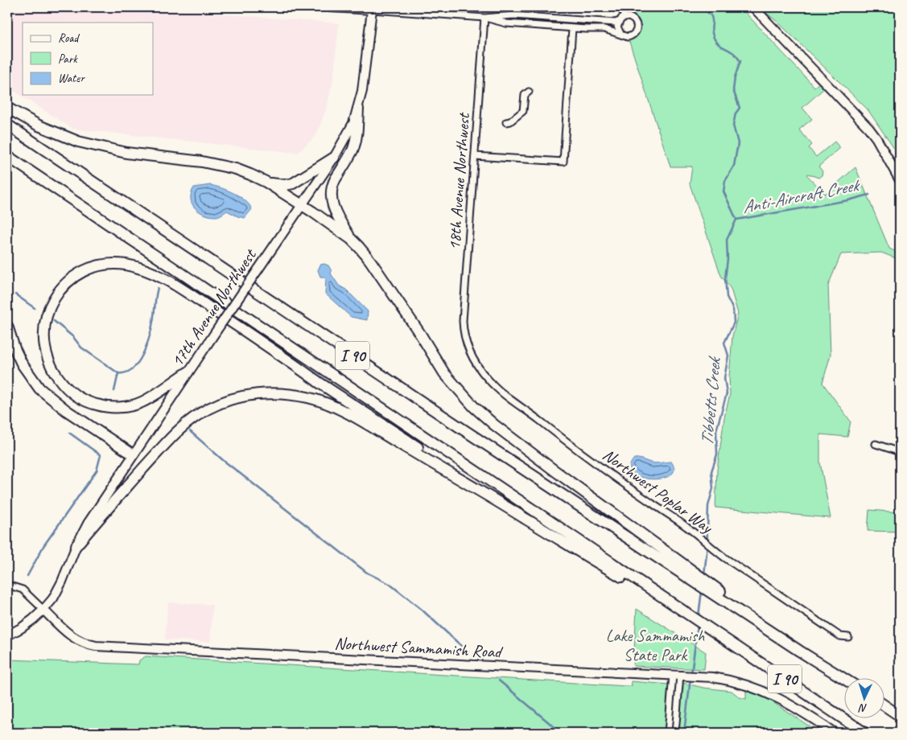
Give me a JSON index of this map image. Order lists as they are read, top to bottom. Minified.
{"streets":{"highway":["I 90"],"street":["18th Avenue Northwest","17th Avenue Northwest","Northwest Poplar Way","Northwest Sammamish Road"]},"crossings":[["18th Avenue Northwest","Northwest Poplar Way"],["17th Avenue Northwest","Northwest Sammamish Road"]],"water":["Anti-Aircraft Creek","Tibbetts Creek"],"parks":["Lake Sammamish State Park"],"legend":["Road","Park","Water"],"north":"bottom"}
